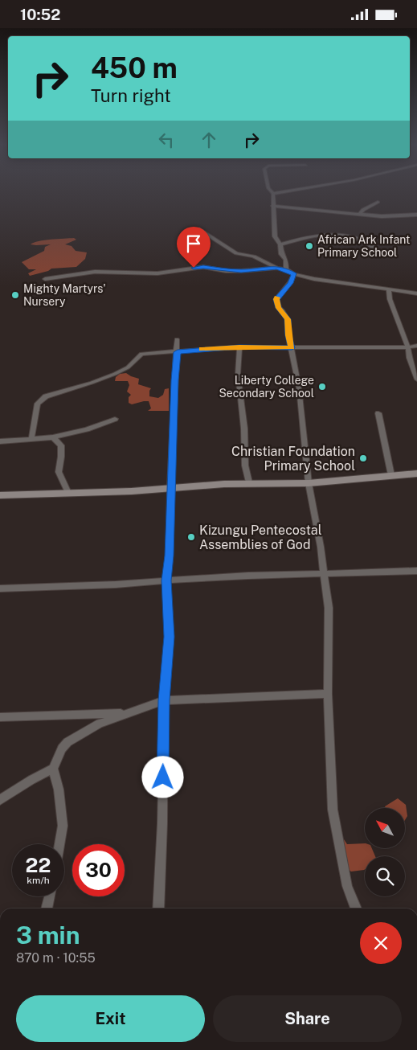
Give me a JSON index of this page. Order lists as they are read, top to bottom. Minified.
{"places":["African Ark Infant Primary School","Mighty Martyrs' Nursery","Liberty College Secondary School","Christian Foundation Primary School","Kizungu Pentecostal Assemblies of God"],"north":"top left","page":{"status":"10:52","turn":["450 m","Turn right"],"speed":"22 km/h","limit":"30","heading":["3 min","870 m · 10:55"],"buttons":["Exit","Share"]}}
